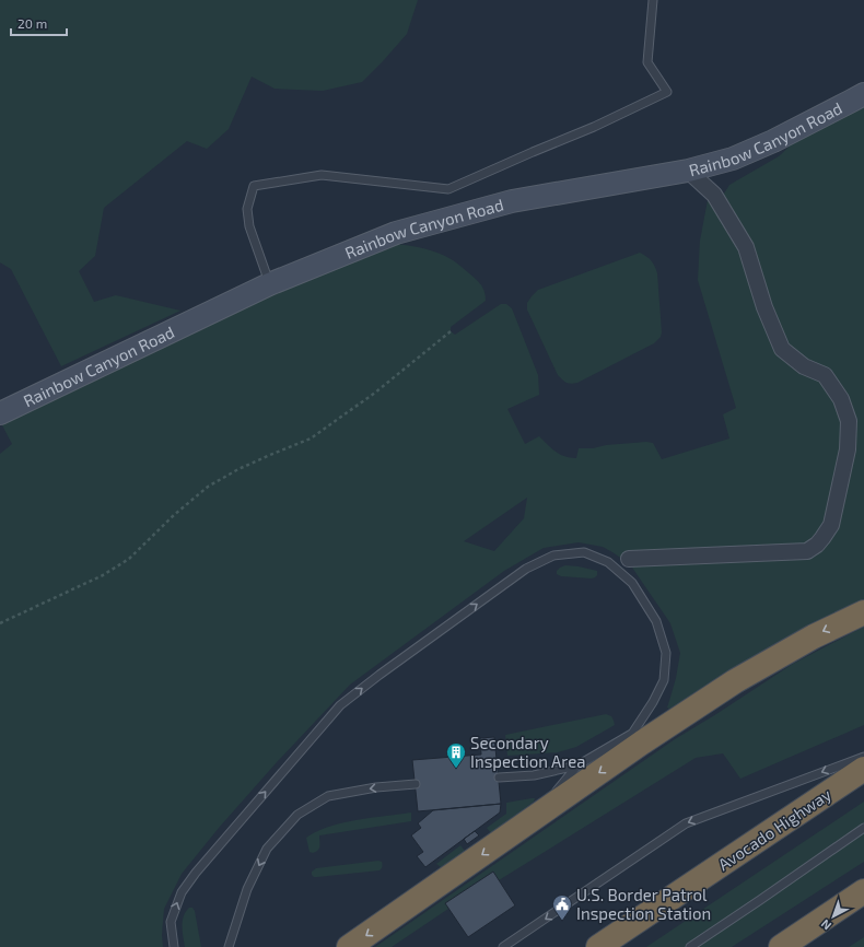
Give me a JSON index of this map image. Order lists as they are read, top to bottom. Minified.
{"streets":{"highway":["Avocado Highway"],"main road":["Rainbow Canyon Road"]},"places":{"building":["Secondary Inspection Area"],"public building":["U.S. Border Patrol Inspection Station"]},"scale_bar":"20 m","north":"bottom left"}
